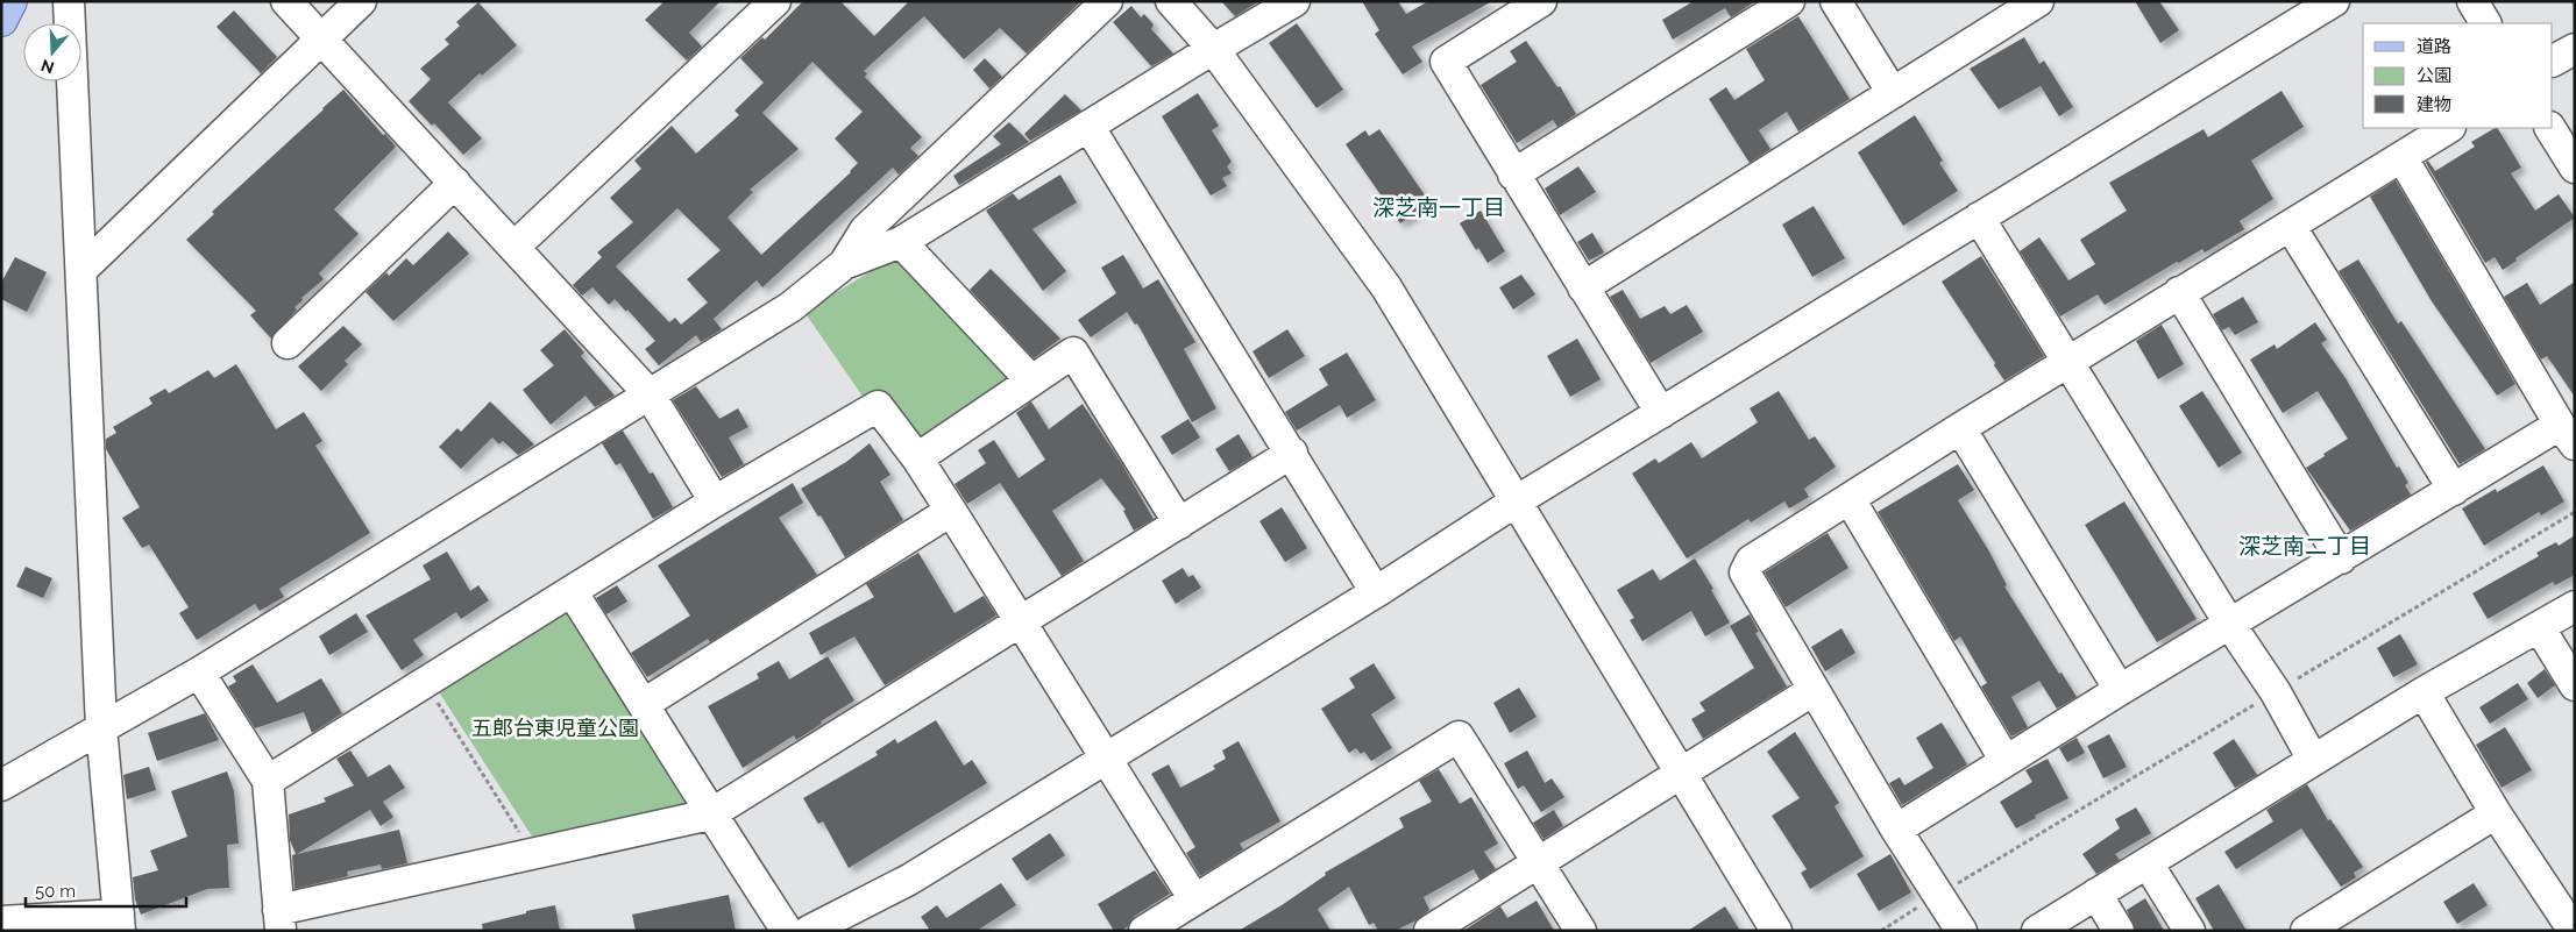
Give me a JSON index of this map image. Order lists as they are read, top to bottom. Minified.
{"districts":["深芝南一丁目","深芝南二丁目"],"parks":["五郎台東児童公園"],"legend":["道路","公園","建物"],"scale_bar":"50 m","north":"bottom"}
